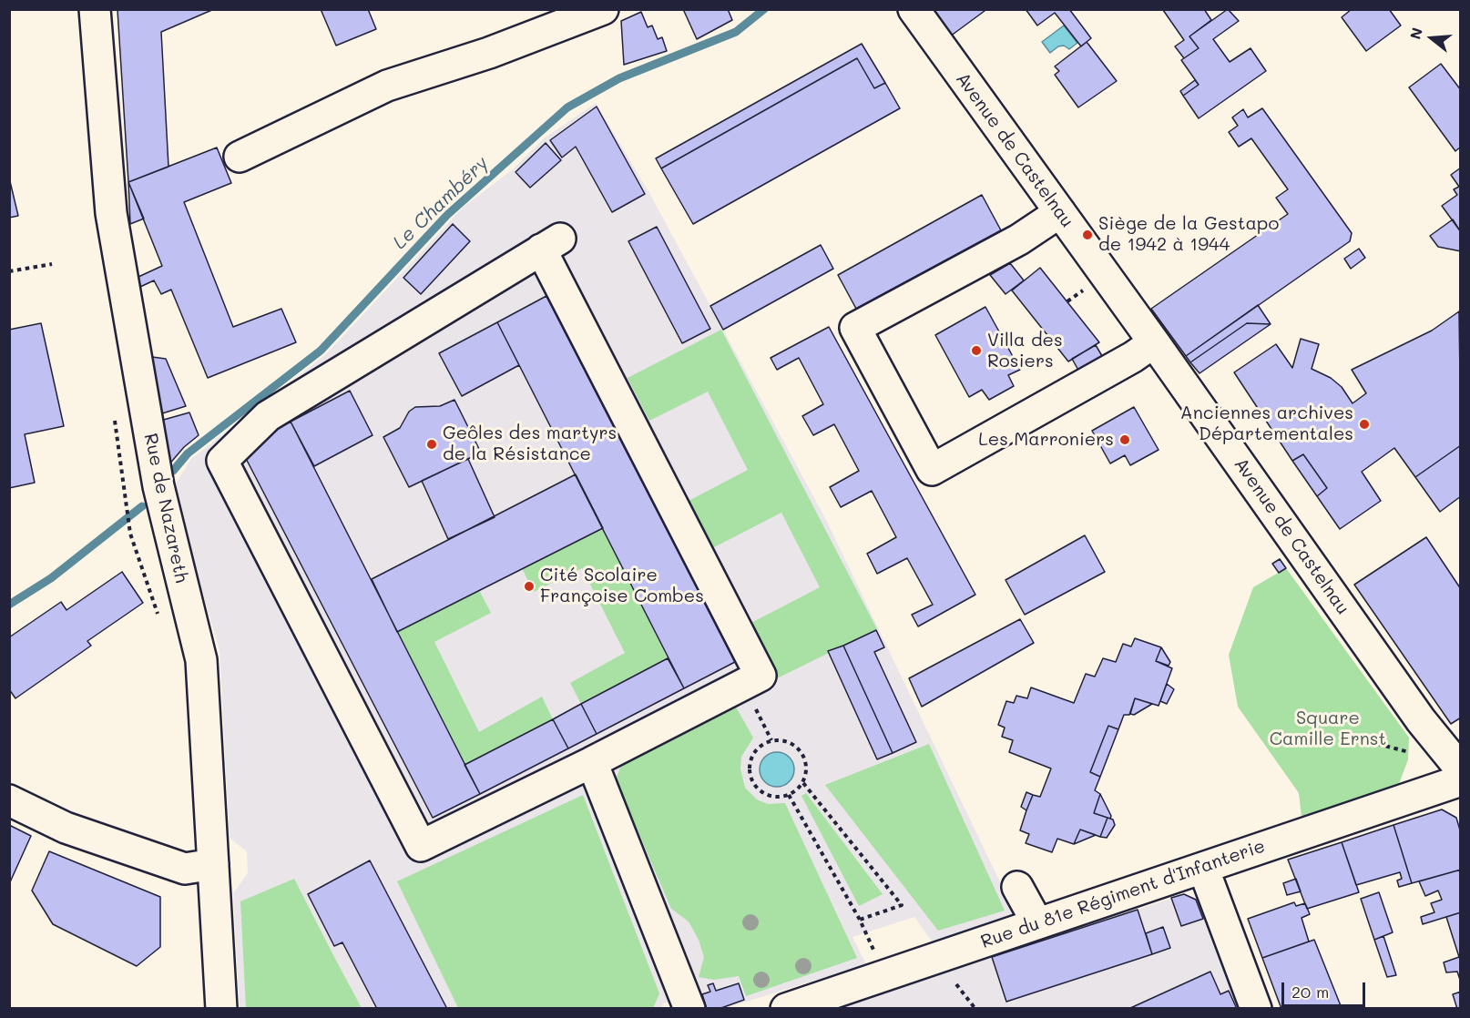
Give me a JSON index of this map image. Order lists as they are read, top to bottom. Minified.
{"streets":{"street":["Avenue de Castelnau","Rue de Nazareth","Rue du 81e Régiment d'Infanterie"]},"water":["Le Chambéry"],"parks":["Square Camille Ernst"],"places":["Siège de la Gestapo de 1942 à 1944","Villa des Rosiers","Anciennes archives Départementales","Les Marroniers","Geôles des martyrs de la Résistance","Cité Scolaire Françoise Combes"],"scale_bar":"20 m","north":"left"}
